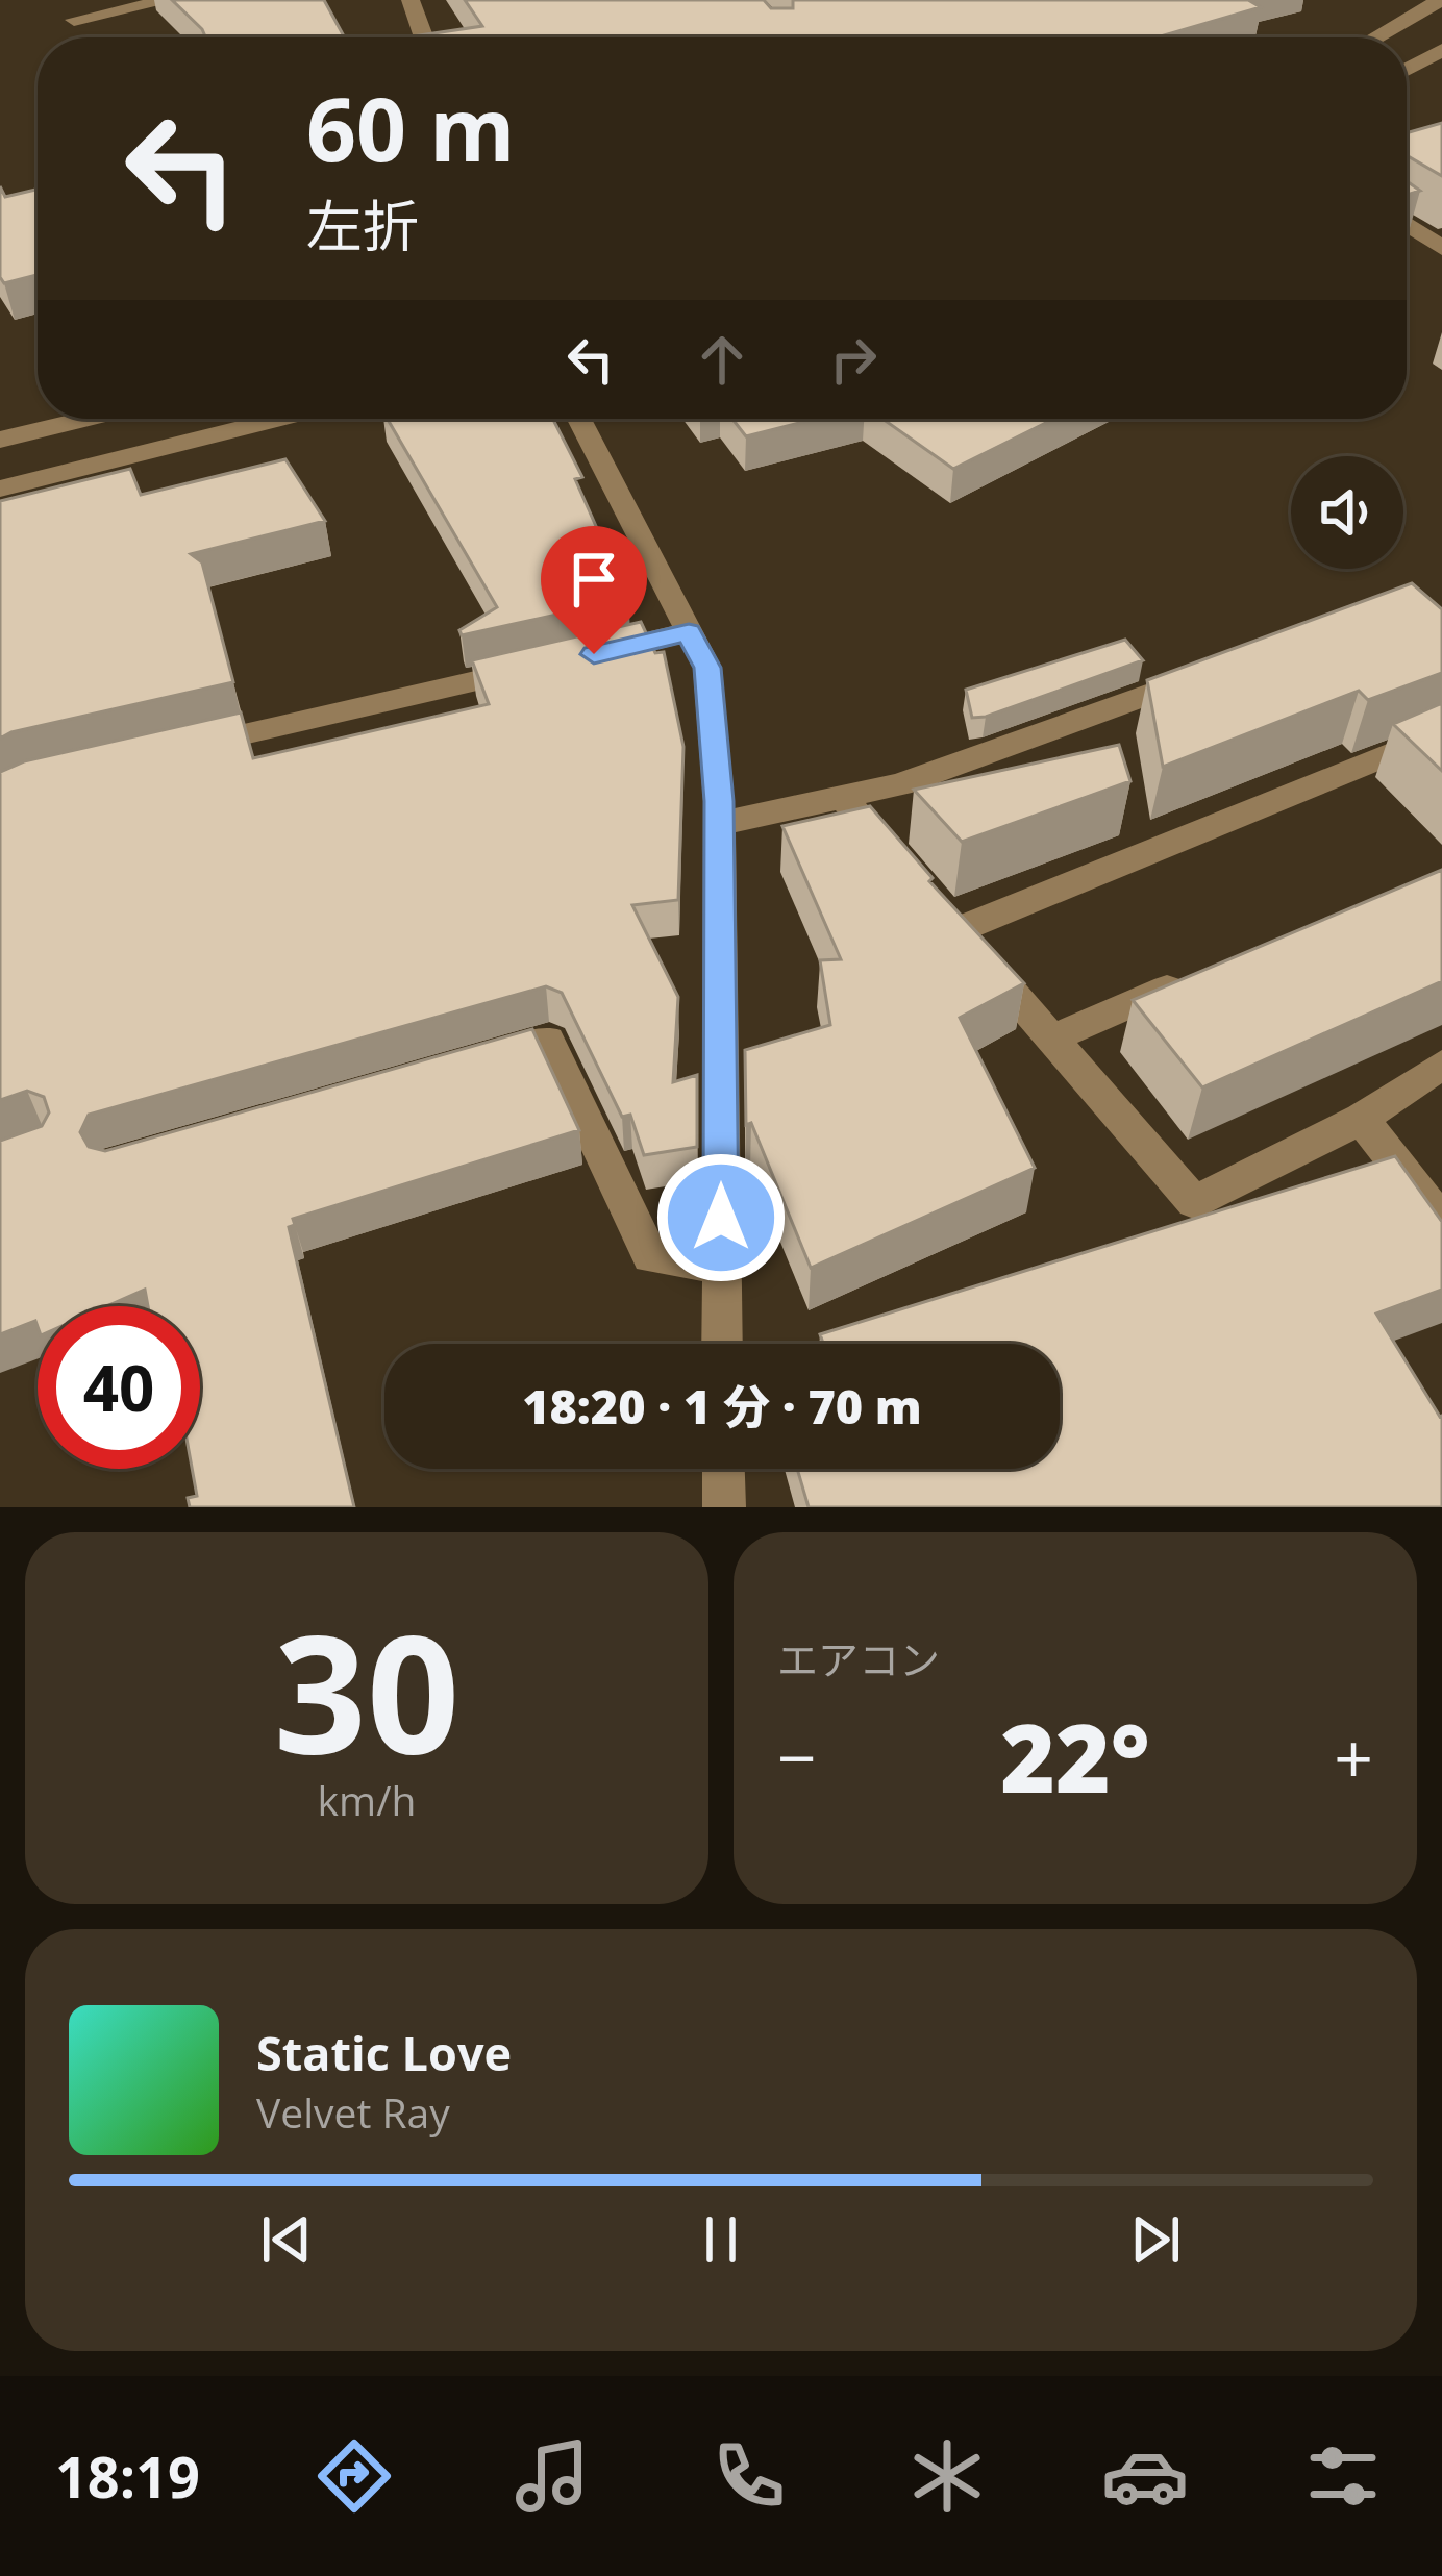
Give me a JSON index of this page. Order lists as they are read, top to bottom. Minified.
{"page":{"turn":["60 m","左折"],"limit":"40","trip":"18:20 · 1 分 · 70 m","tile":[["30","km/h"],"エアコン"],"heat":["−","22°","+"],"song":["Static Love","Velvet Ray"],"tabs":"18:19"}}
